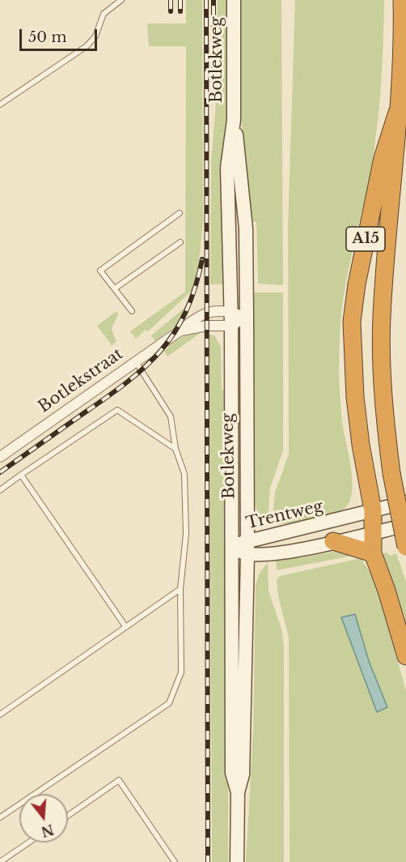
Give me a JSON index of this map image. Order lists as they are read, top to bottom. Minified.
{"streets":{"highway":["A15"],"main road":["Botlekweg","Trentweg"],"street":["Botlekstraat"]},"crossings":[["Botlekweg","Botlekstraat"],["Botlekweg","Trentweg"],["A15","Trentweg"]],"scale_bar":"50 m","north":"bottom"}
